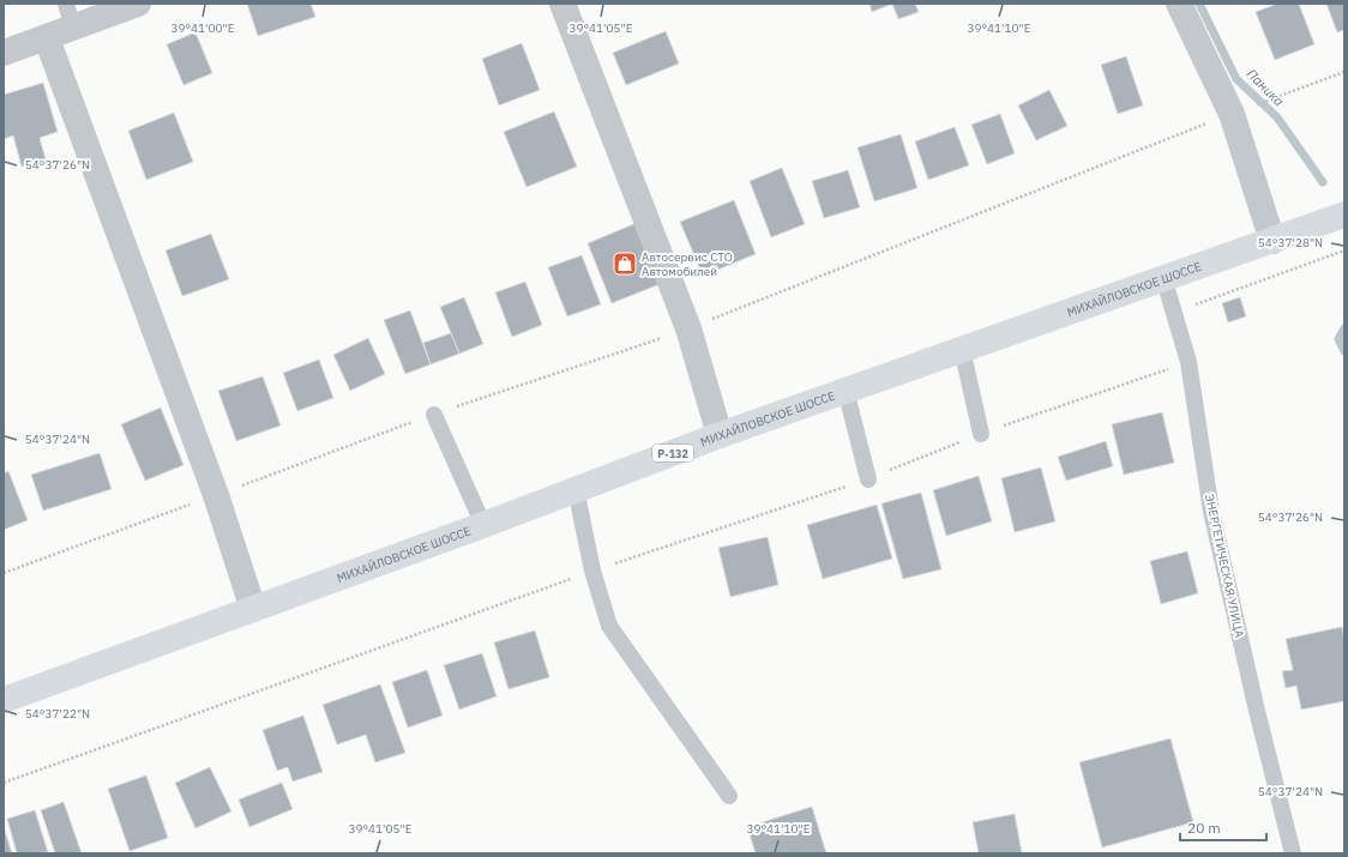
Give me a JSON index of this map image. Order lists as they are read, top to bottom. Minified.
{"streets":{"main road":["МИХАЙЛОВСКОЕ ШОССЕ","Р-132"],"lane":["ЭНЕРГЕТИЧЕСКАЯ УЛИЦА"]},"crossings":[["МИХАЙЛОВСКОЕ ШОССЕ","ЭНЕРГЕТИЧЕСКАЯ УЛИЦА"]],"water":["Паника"],"places":{"shop":["Автосервис СТО Автомобилей"]},"scale_bar":"20 m","coordinates":["39°41'00\"E","39°41'05\"E","39°41'10\"E","54°37'26\"N","54°37'28\"N","54°37'24\"N","54°37'22\"N"]}
